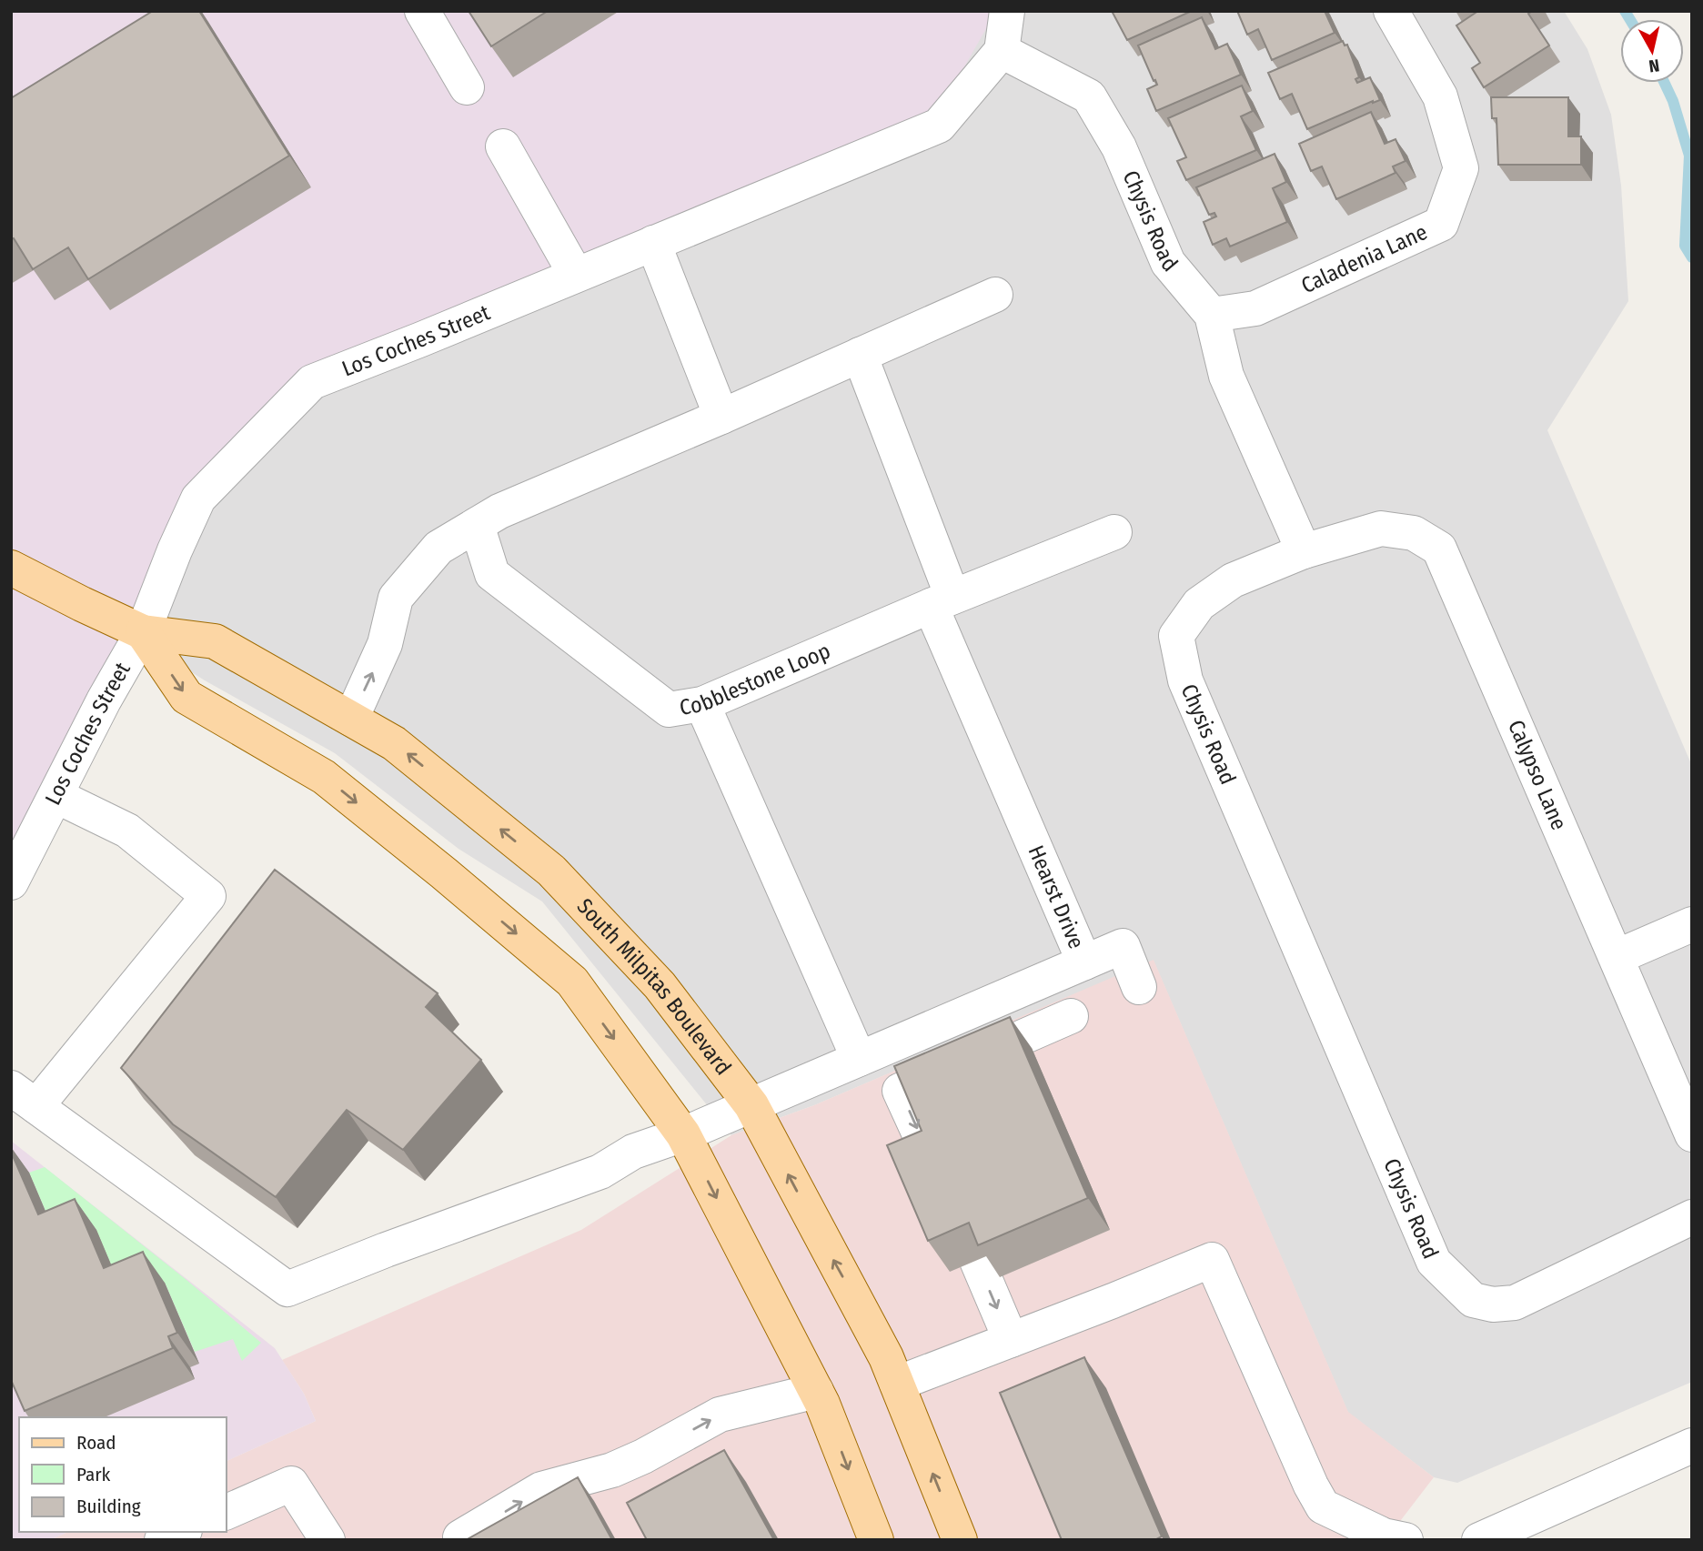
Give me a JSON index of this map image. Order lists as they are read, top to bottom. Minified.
{"streets":{"main road":["South Milpitas Boulevard"],"street":["Chysis Road","Caladenia Lane","Los Coches Street","Cobblestone Loop","Calypso Lane","Hearst Drive"]},"crossings":[["Chysis Road","Caladenia Lane"],["Chysis Road","Los Coches Street"],["Chysis Road","Calypso Lane"],["Los Coches Street","South Milpitas Boulevard"],["Cobblestone Loop","Hearst Drive"],["Hearst Drive","South Milpitas Boulevard"]],"legend":["Road","Park","Building"],"north":"bottom"}
